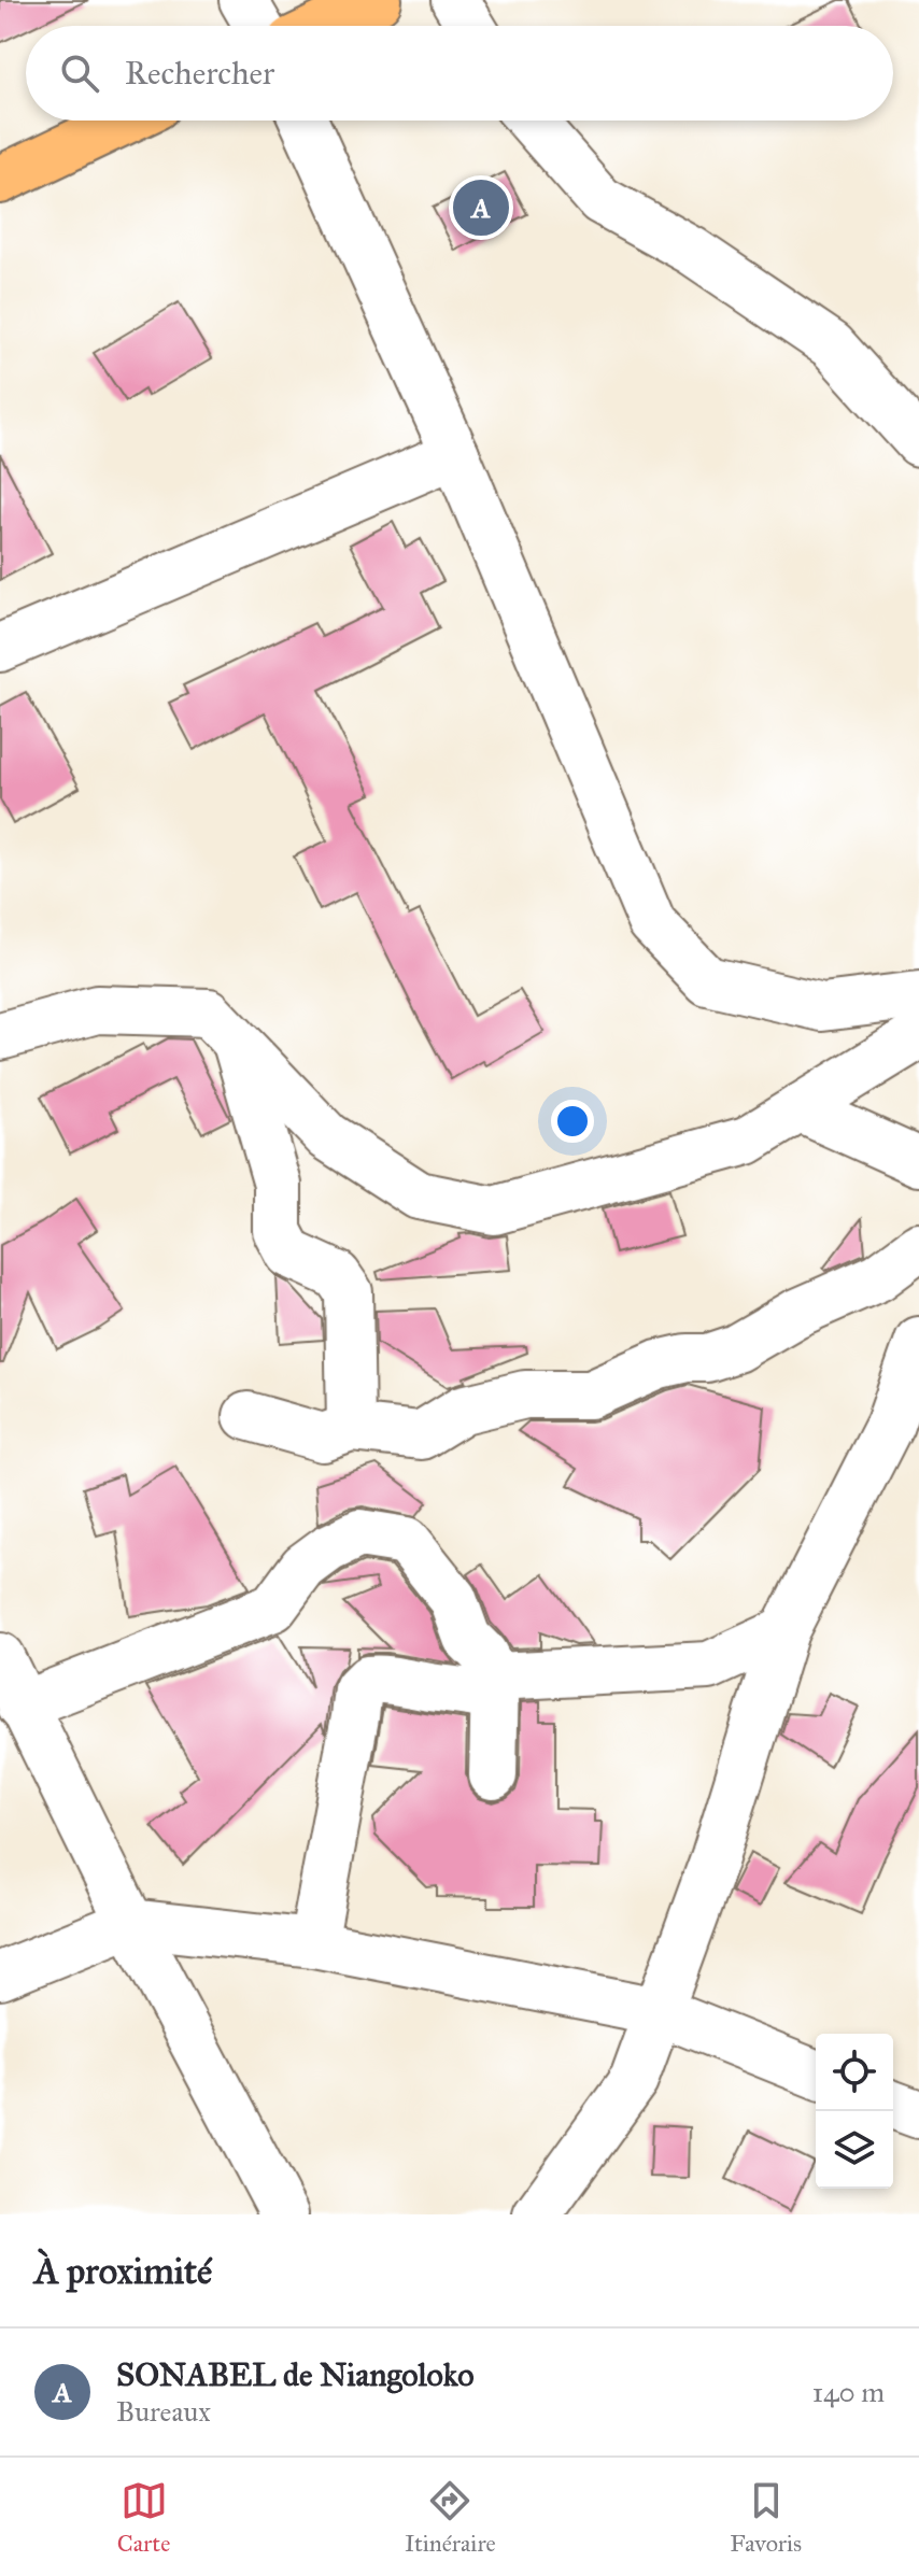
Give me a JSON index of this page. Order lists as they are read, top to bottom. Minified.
{"page":{"search":"Rechercher","pins":"A","heading":"À proximité","list":[{"mark":"A","name":"SONABEL de Niangoloko","note":"Bureaux","value":"140 m"}],"nav":["Carte","Itinéraire","Favoris"]}}
